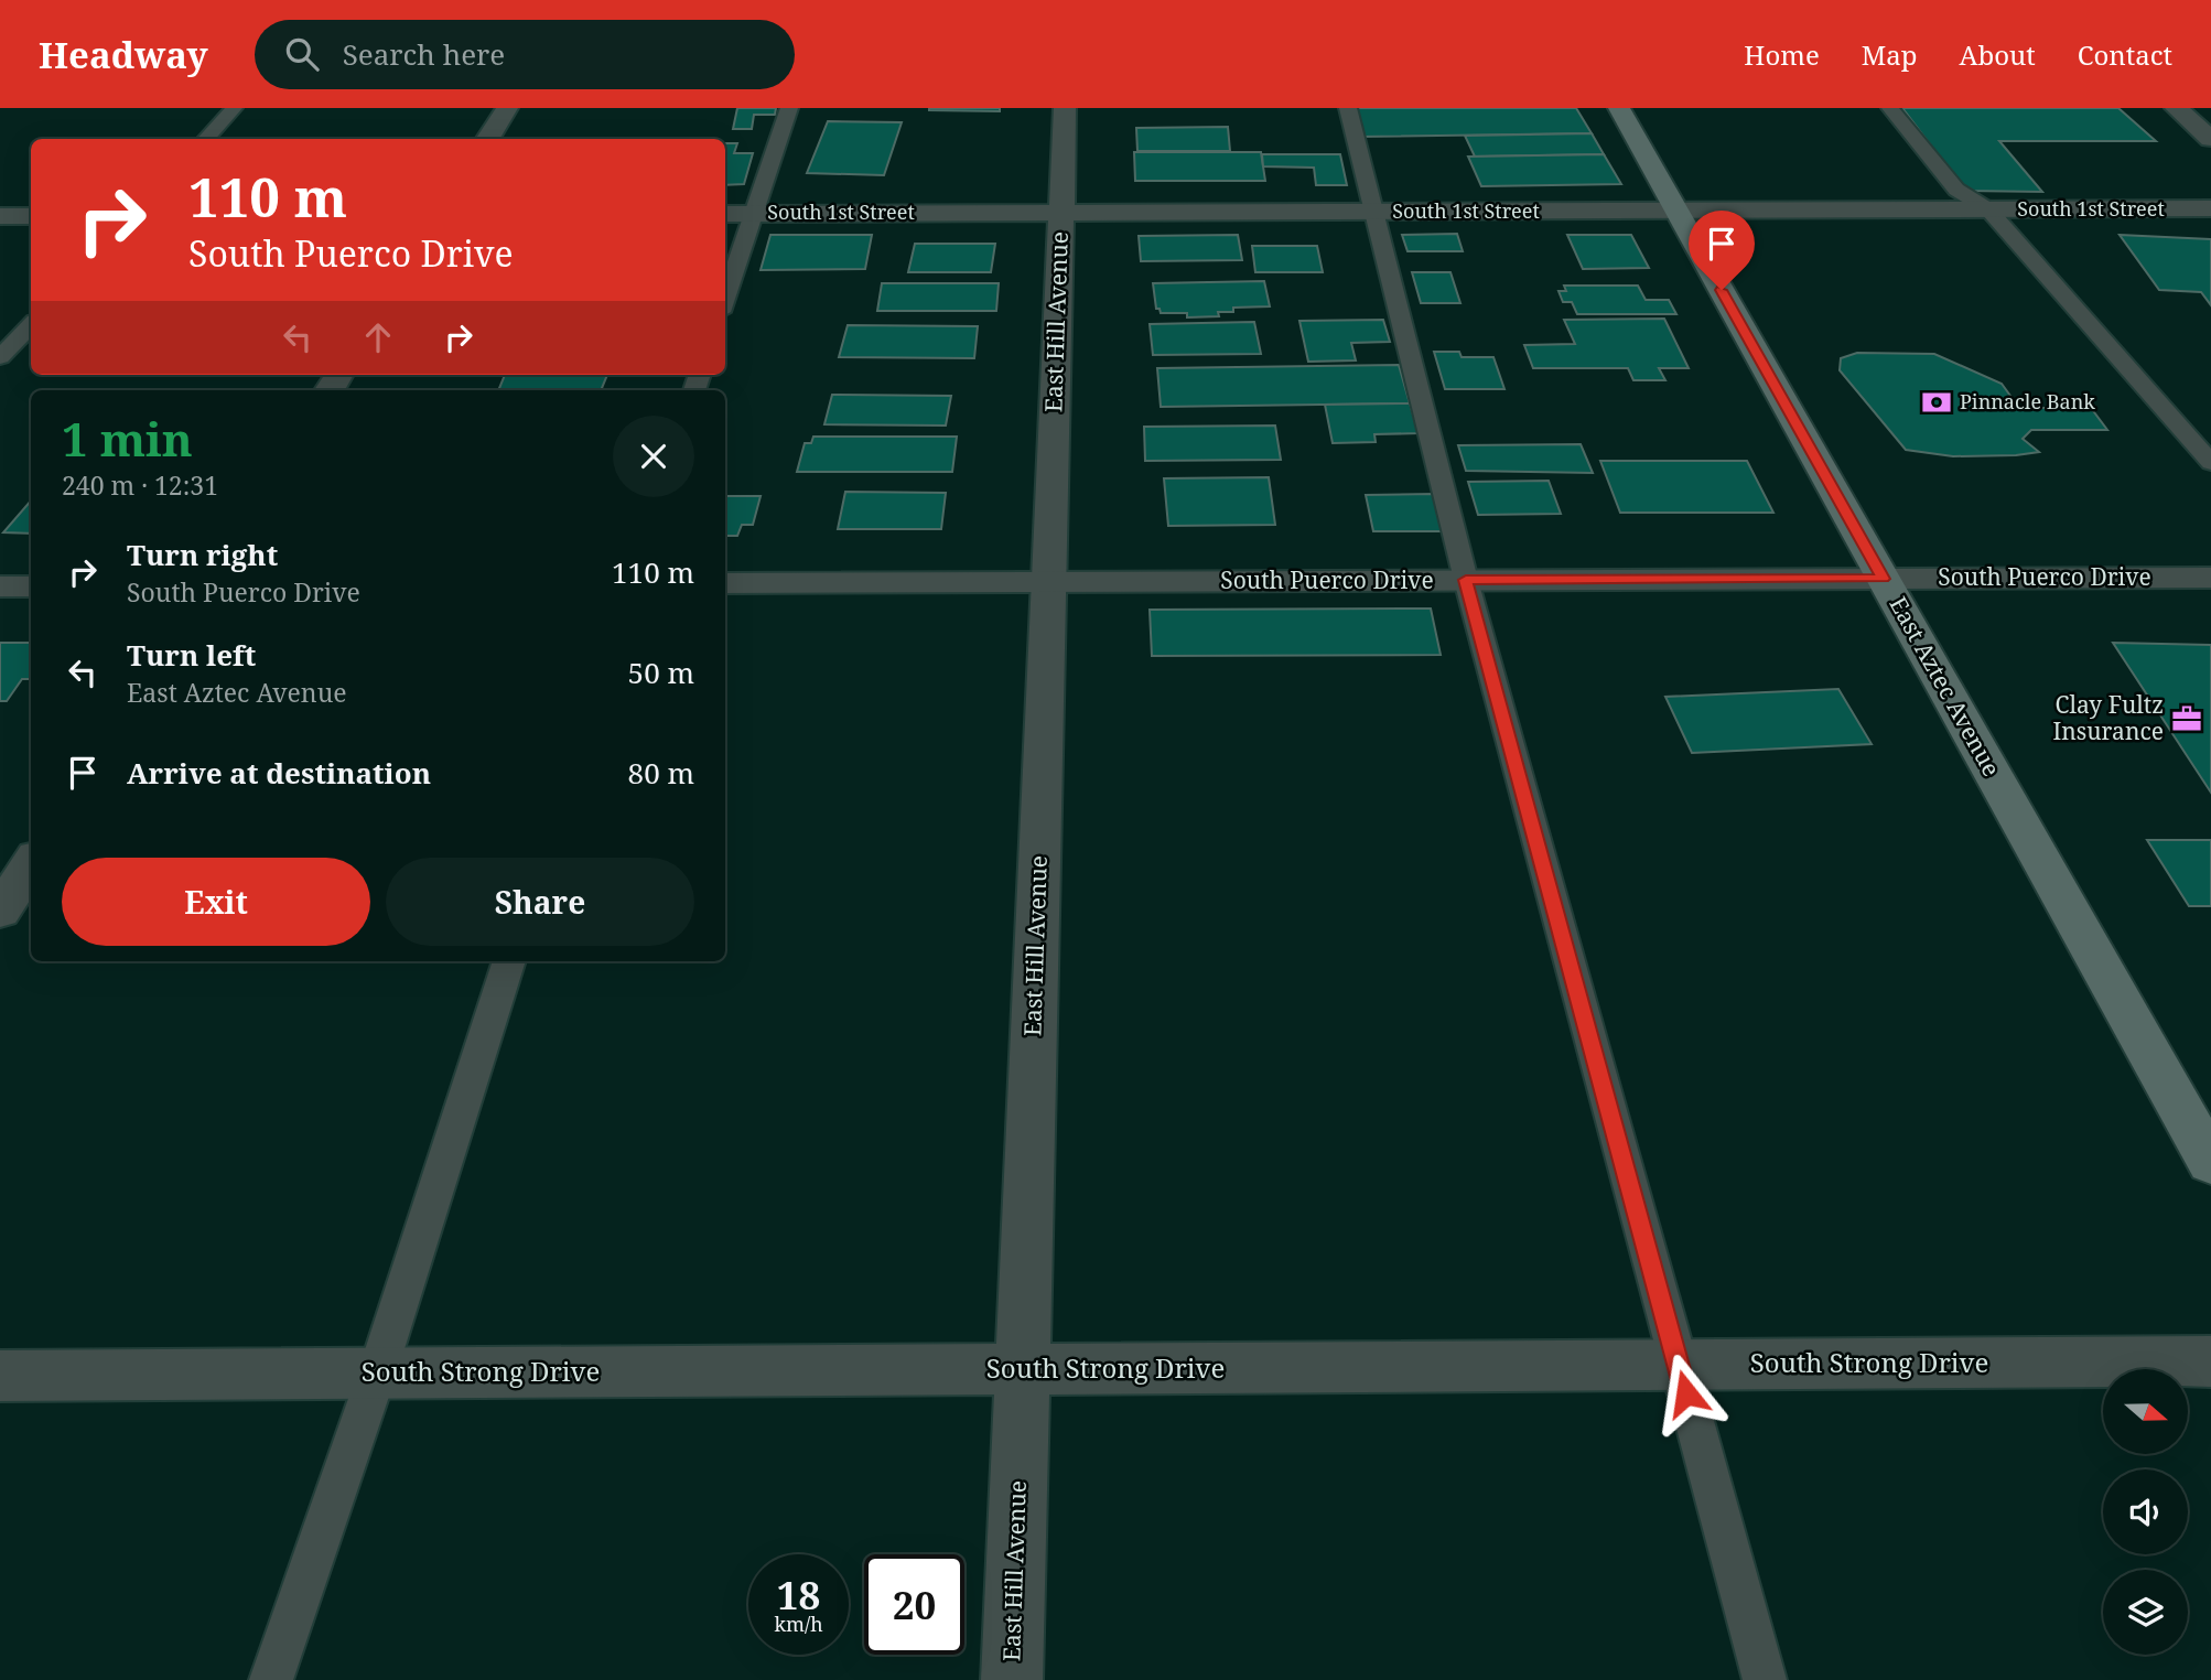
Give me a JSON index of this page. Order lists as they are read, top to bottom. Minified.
{"streets":{"main road":["East Aztec Avenue"],"street":["South 1st Street","East Hill Avenue","South Puerco Drive","South Strong Drive"]},"crossings":[["South 1st Street","East Hill Avenue"],["South 1st Street","East Aztec Avenue"],["East Hill Avenue","South Puerco Drive"],["East Hill Avenue","South Strong Drive"],["South Puerco Drive","East Aztec Avenue"]],"places":{"bank":["Pinnacle Bank"],"office":["Clay Fultz Insurance"]},"north":"right","page":{"header":"Headway","search":"Search here","nav":["Home","Map","About","Contact"],"turn":["110 m","South Puerco Drive"],"heading":["1 min","240 m · 12:31"],"list":[{"name":"Turn right","note":"South Puerco Drive","value":"110 m"},{"name":"Turn left","note":"East Aztec Avenue","value":"50 m"},{"name":"Arrive at destination","value":"80 m"}],"buttons":["Exit","Share"],"speed":"18 km/h","limit":"20"}}
